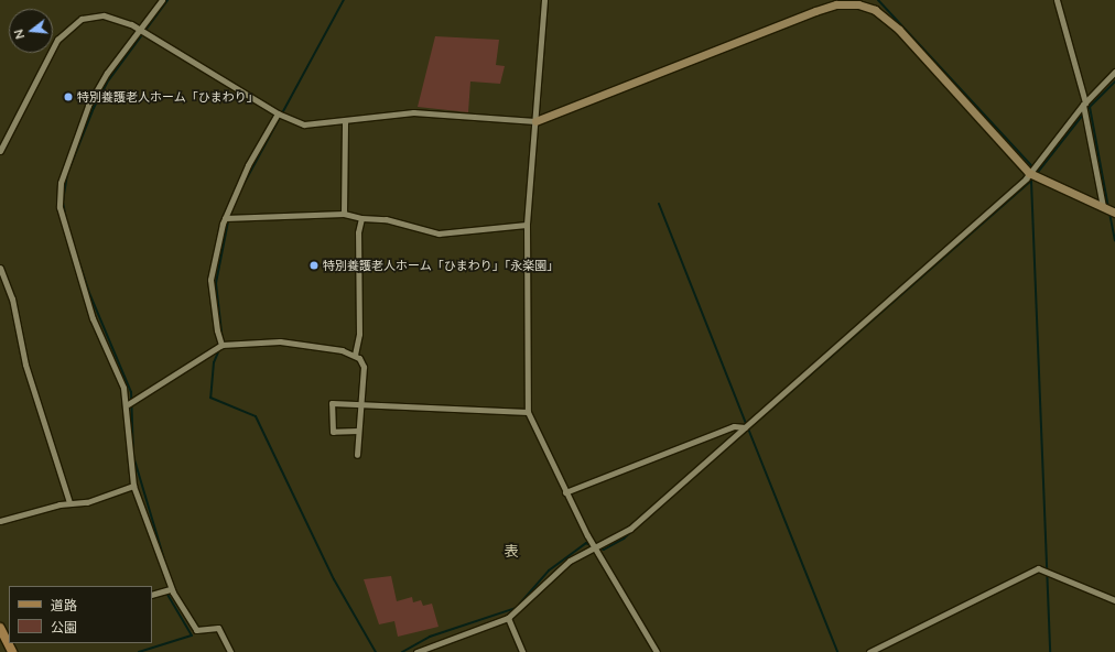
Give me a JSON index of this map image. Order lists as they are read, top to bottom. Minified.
{"districts":["表"],"places":["特別養護老人ホーム「ひまわり」","特別養護老人ホーム「ひまわり」「永楽園」"],"legend":["道路","公園"],"north":"left"}
